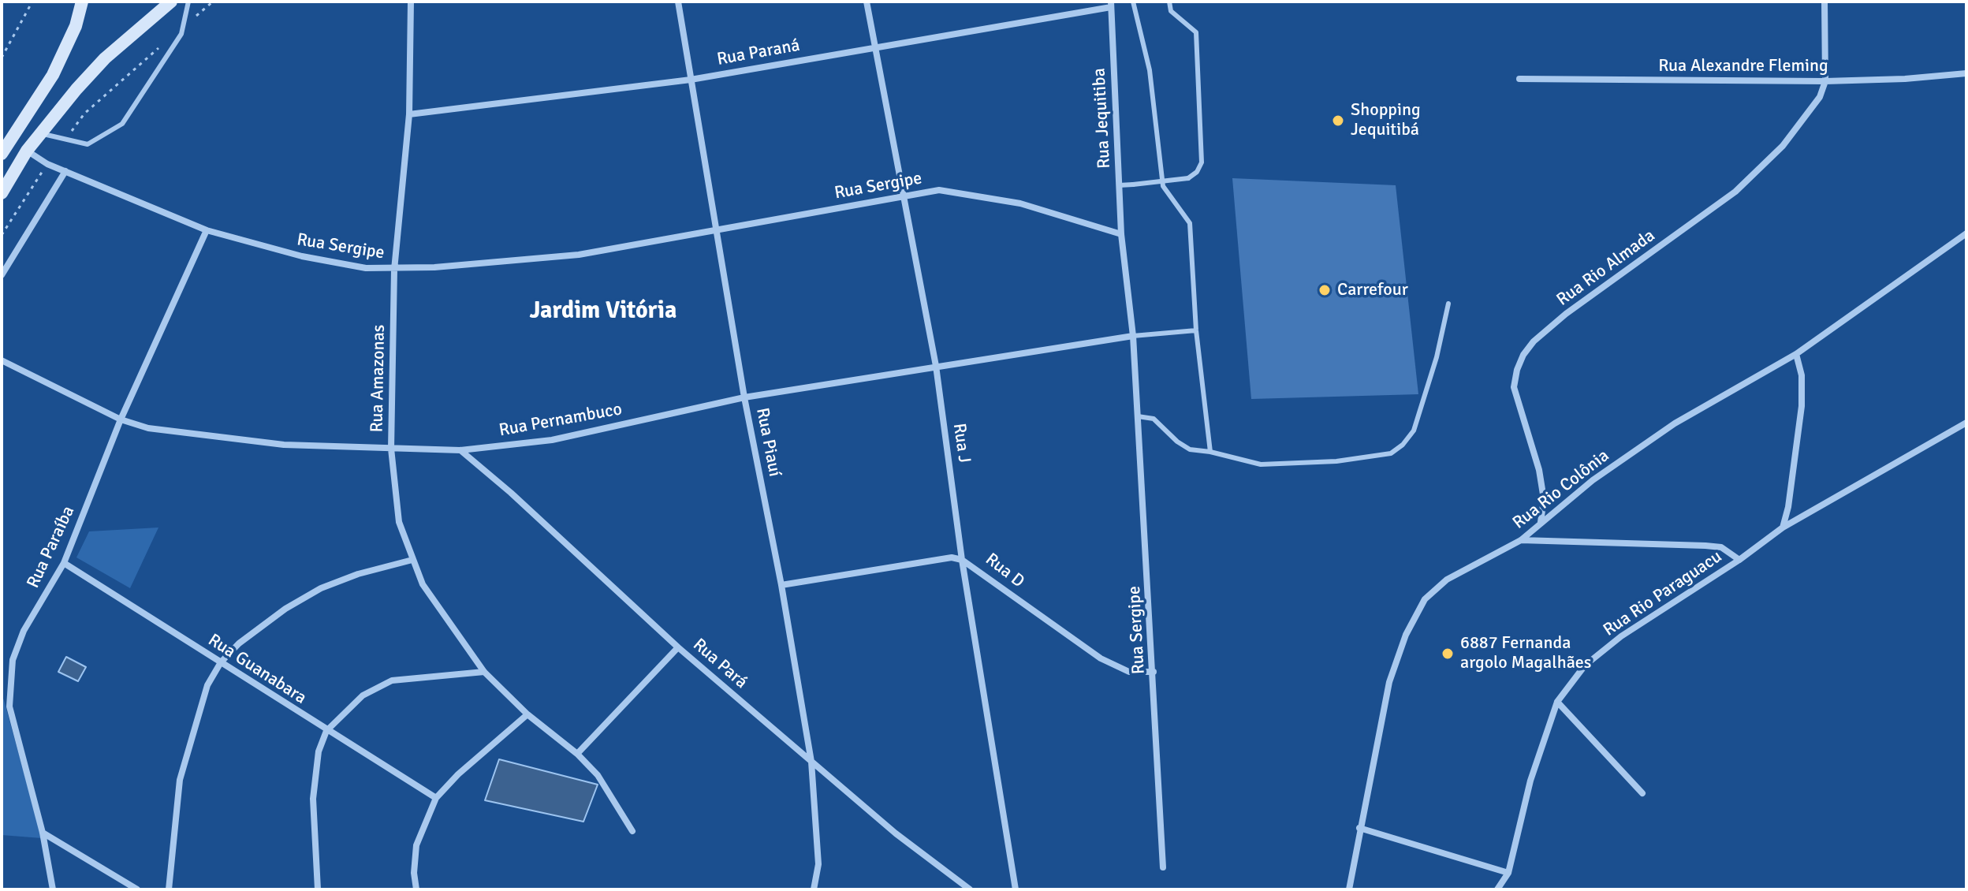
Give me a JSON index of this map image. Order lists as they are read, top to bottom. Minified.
{"streets":{"street":["Rua Paraná","Rua Alexandre Fleming","Rua Jequitiba","Rua Sergipe","Rua Rio Almada","Rua Amazonas","Rua Pernambuco","Rua Piauí","Rua J","Rua Rio Colônia","Rua Paraíba","Rua D","Rua Rio Paraguacu","Rua Pará","Rua Guanabara"]},"crossings":[["Rua Paraná","Rua Jequitiba"],["Rua Paraná","Rua Amazonas"],["Rua Paraná","Rua Piauí"],["Rua Paraná","Rua J"],["Rua Alexandre Fleming","Rua Rio Almada"],["Rua Jequitiba","Rua Sergipe"],["Rua Sergipe","Rua Amazonas"],["Rua Sergipe","Rua Pernambuco"],["Rua Sergipe","Rua Piauí"],["Rua Sergipe","Rua J"],["Rua Sergipe","Rua Paraíba"],["Rua Sergipe","Rua D"],["Rua Rio Almada","Rua Rio Colônia"],["Rua Amazonas","Rua Pernambuco"],["Rua Pernambuco","Rua Piauí"],["Rua Pernambuco","Rua J"],["Rua Pernambuco","Rua Paraíba"],["Rua Pernambuco","Rua Pará"],["Rua Piauí","Rua D"],["Rua Piauí","Rua Pará"],["Rua J","Rua D"],["Rua Paraíba","Rua Guanabara"]],"districts":["Jardim Vitória"],"places":["Shopping Jequitibá","Carrefour","6887 Fernanda argolo Magalhães"]}
